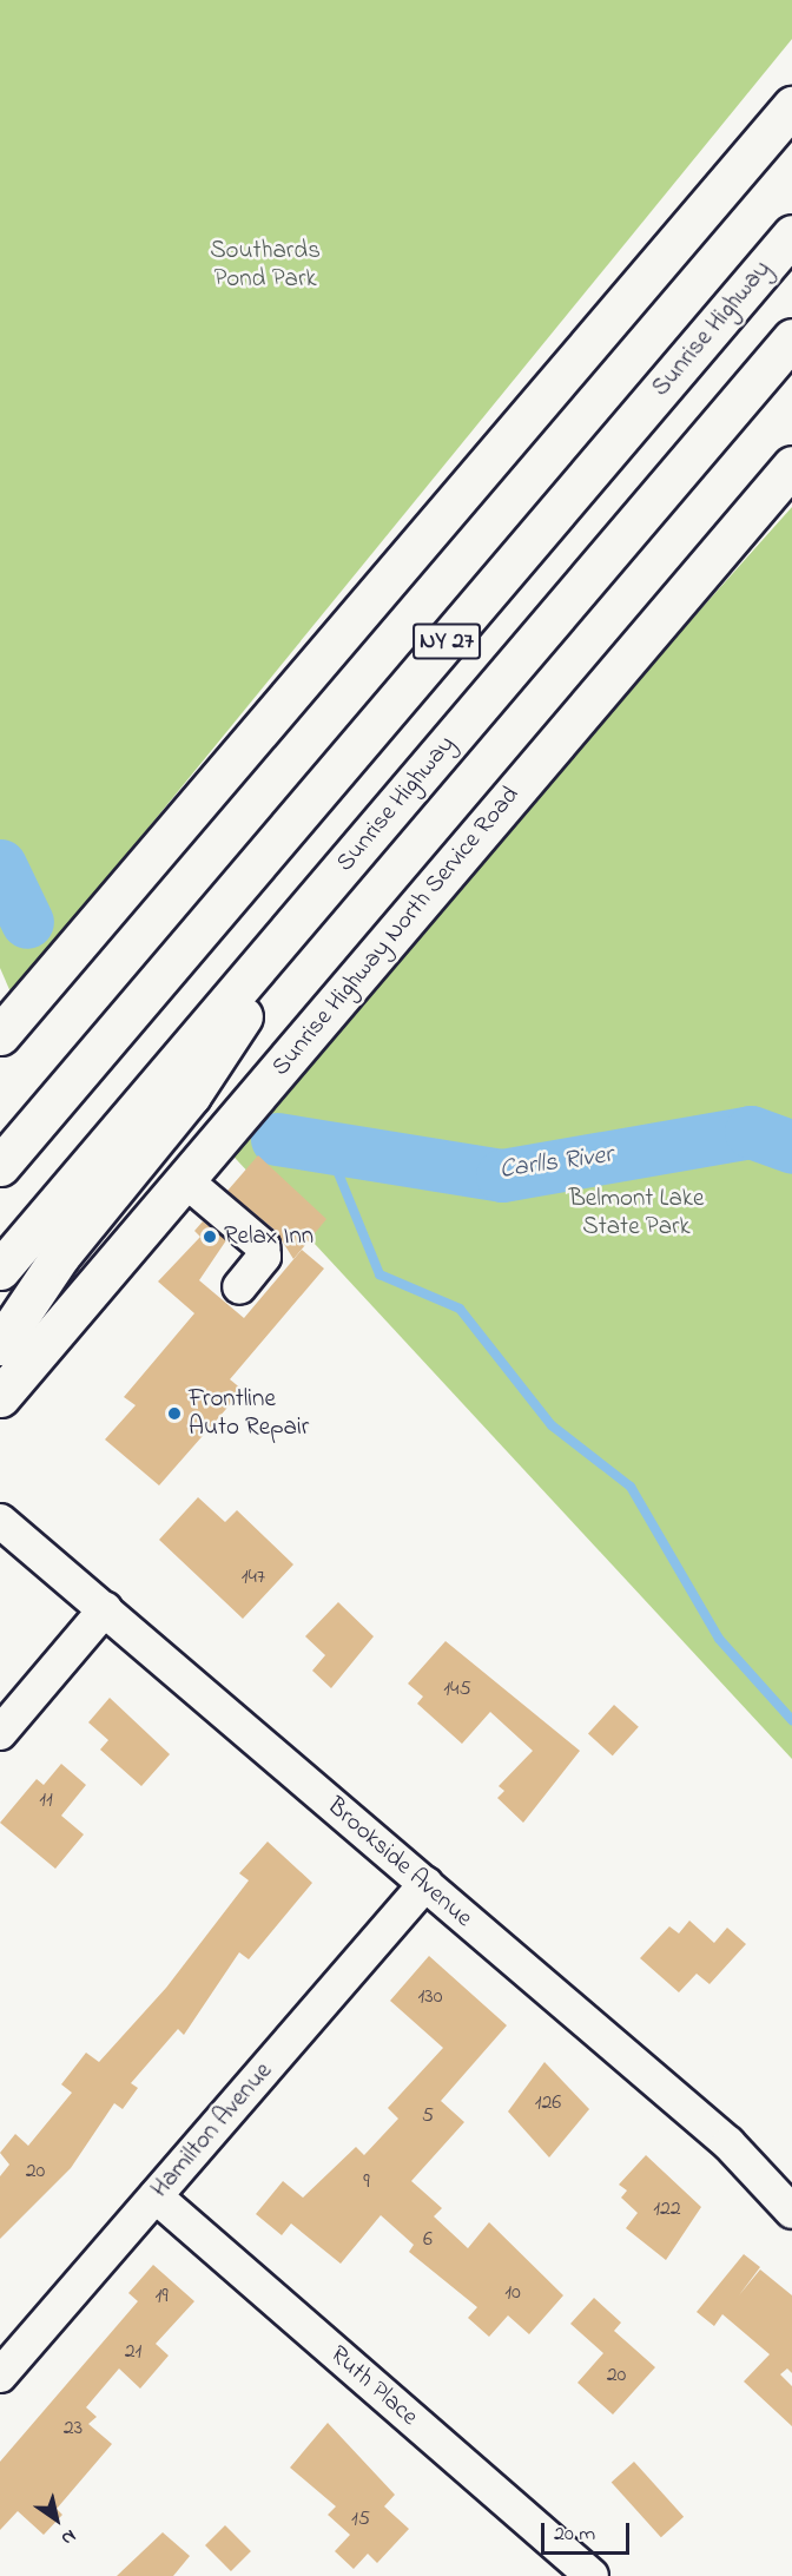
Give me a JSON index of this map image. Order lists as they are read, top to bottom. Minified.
{"streets":{"main road":["Sunrise Highway","NY 27","Sunrise Highway North Service Road"],"street":["Brookside Avenue","Hamilton Avenue","Ruth Place"]},"crossings":[["Brookside Avenue","Hamilton Avenue"],["Hamilton Avenue","Ruth Place"]],"water":["Carlls River"],"parks":["Southards Pond Park","Belmont Lake State Park"],"places":["Relax Inn","Frontline Auto Repair"],"house_numbers":["147","145","11","130","126","5","20","9","122","6","10","19","21","20","23","15"],"scale_bar":"20 m","north":"bottom right"}
